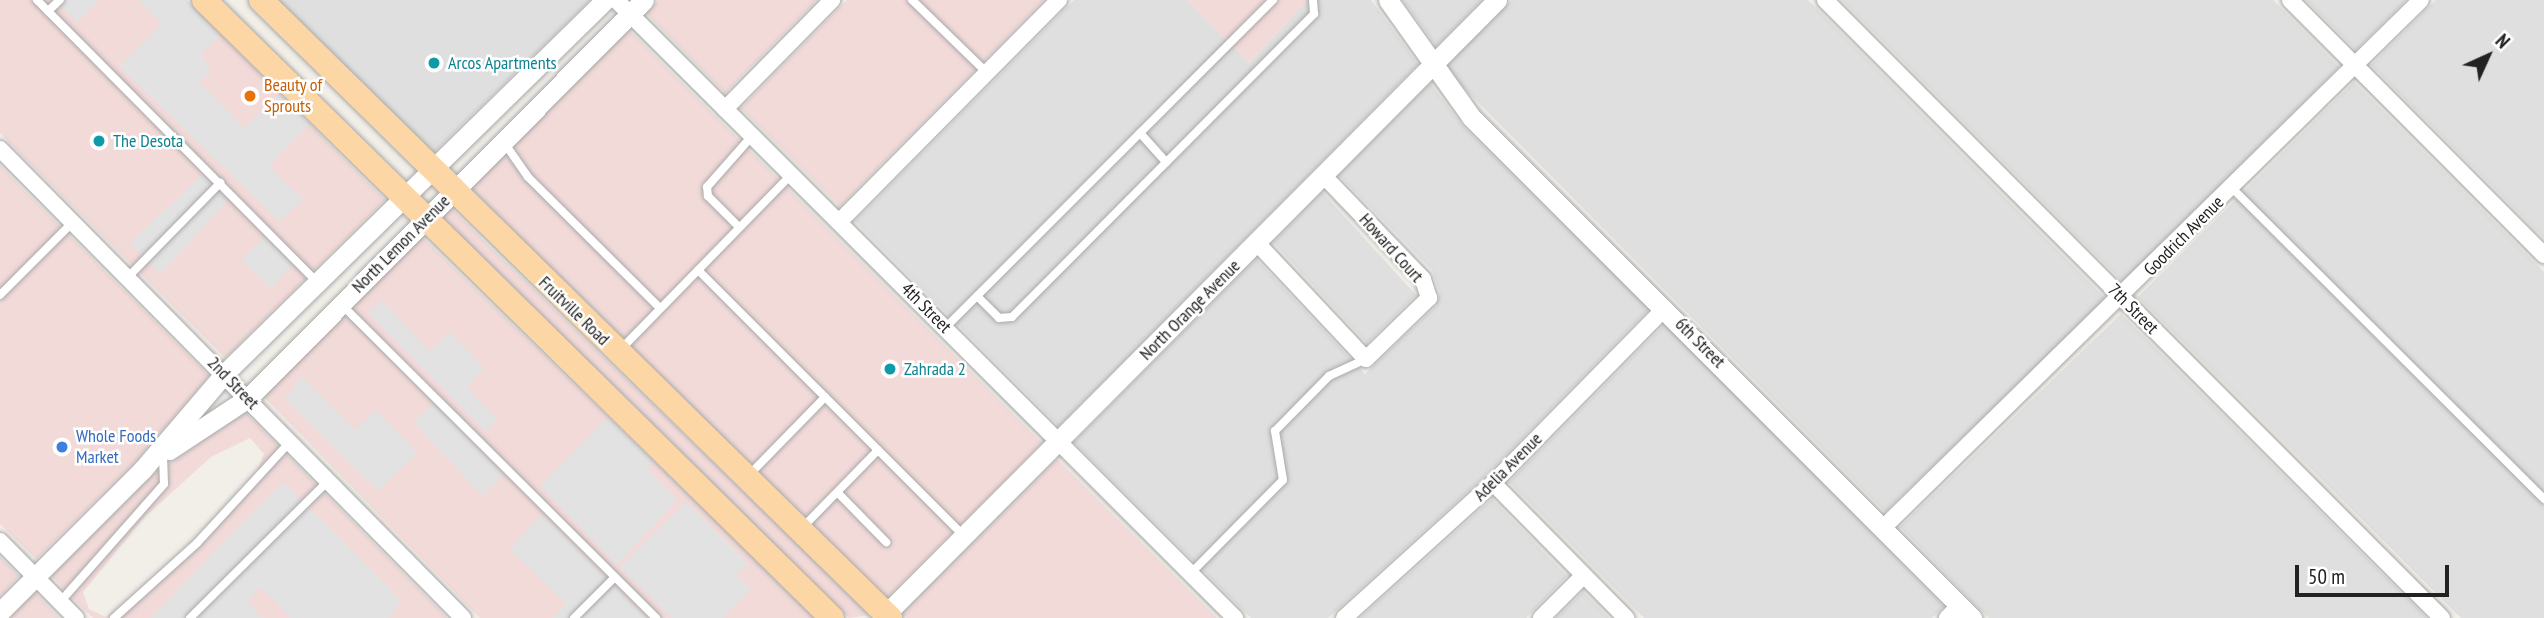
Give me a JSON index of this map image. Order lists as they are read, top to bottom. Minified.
{"streets":{"main road":["Fruitville Road"],"street":["Goodrich Avenue","North Lemon Avenue","Howard Court","4th Street","7th Street","North Orange Avenue","6th Street","2nd Street","Adelia Avenue"]},"crossings":[["Goodrich Avenue","7th Street"],["Goodrich Avenue","6th Street"],["North Lemon Avenue","4th Street"],["North Lemon Avenue","Fruitville Road"],["North Lemon Avenue","2nd Street"],["Howard Court","North Orange Avenue"],["4th Street","North Orange Avenue"],["North Orange Avenue","Fruitville Road"],["North Orange Avenue","6th Street"],["6th Street","Adelia Avenue"]],"places":["Arcos Apartments","Beauty of Sprouts","The Desota","Zahrada 2","Whole Foods Market"],"scale_bar":"50 m","north":"top right"}
